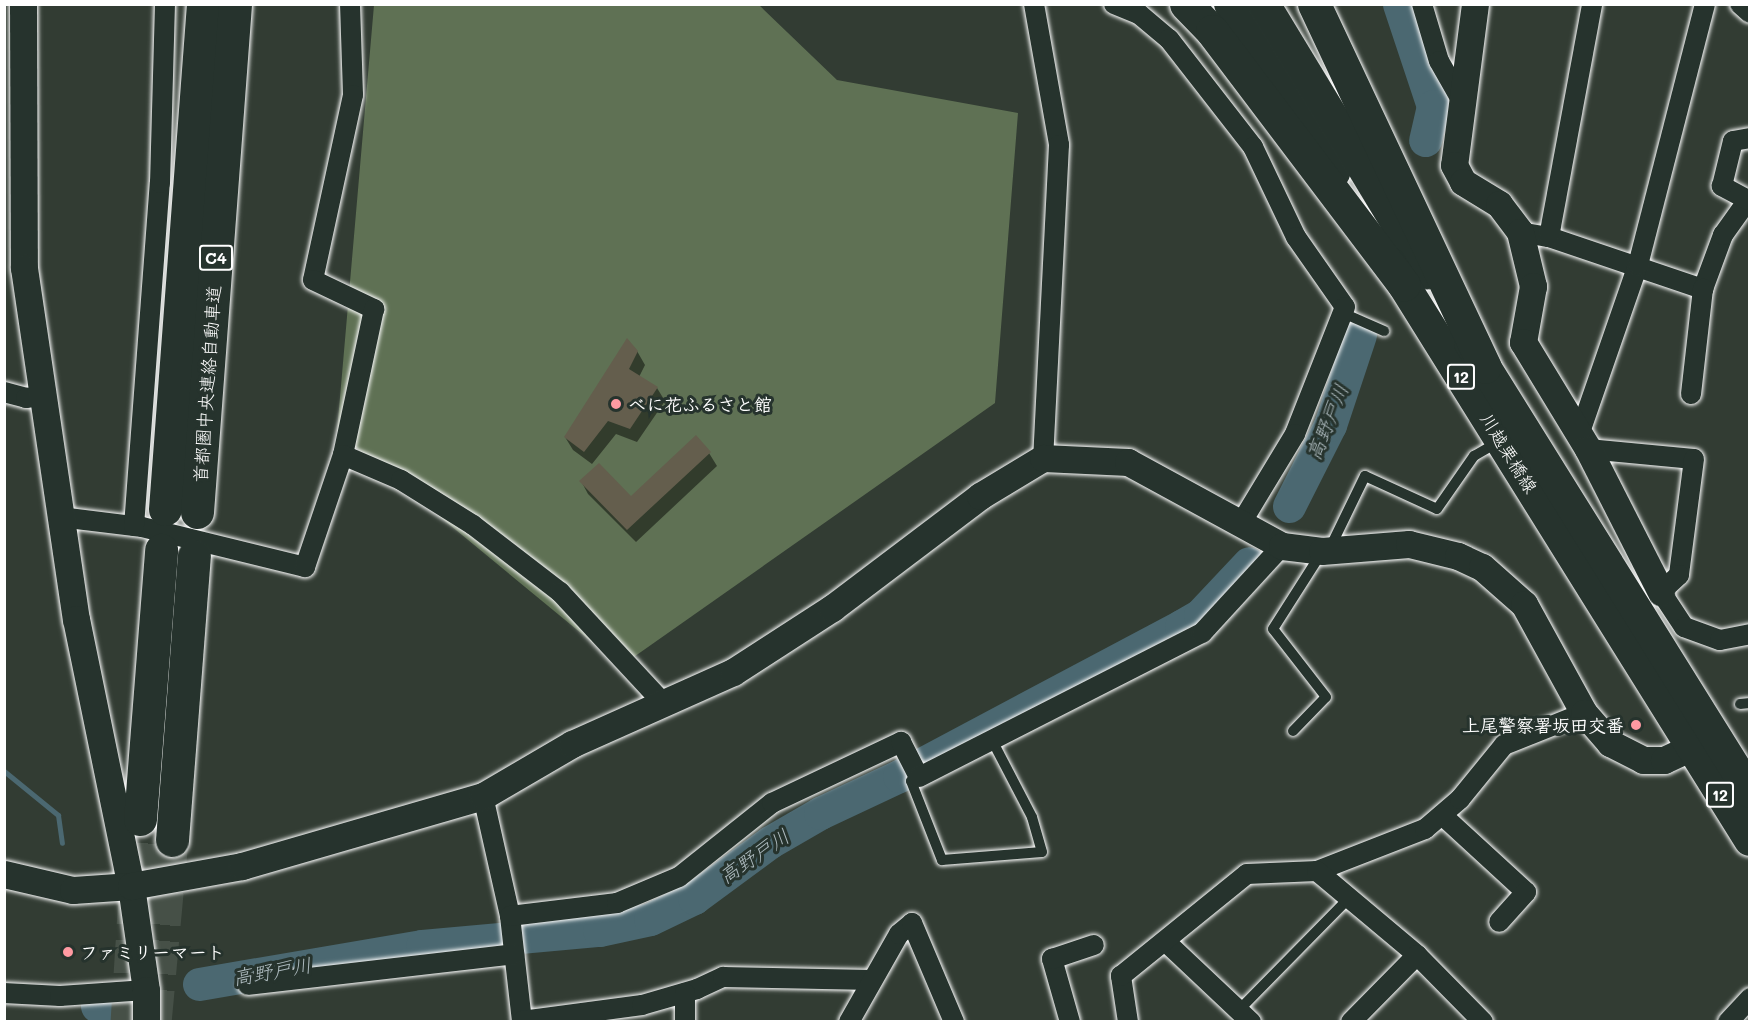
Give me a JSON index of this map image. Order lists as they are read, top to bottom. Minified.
{"streets":{"highway":["C4","首都圏中央連絡自動車道"],"main road":["12","川越栗橋線"]},"water":["高野戸川"],"places":["べに花ふるさと館","上尾警察署坂田交番","ファミリーマート"]}
